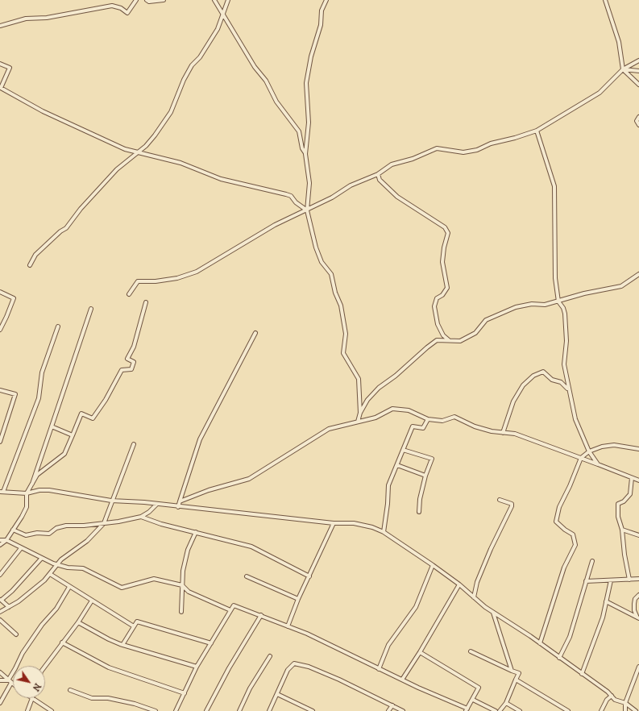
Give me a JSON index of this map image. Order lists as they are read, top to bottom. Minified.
{"north":"bottom right"}
